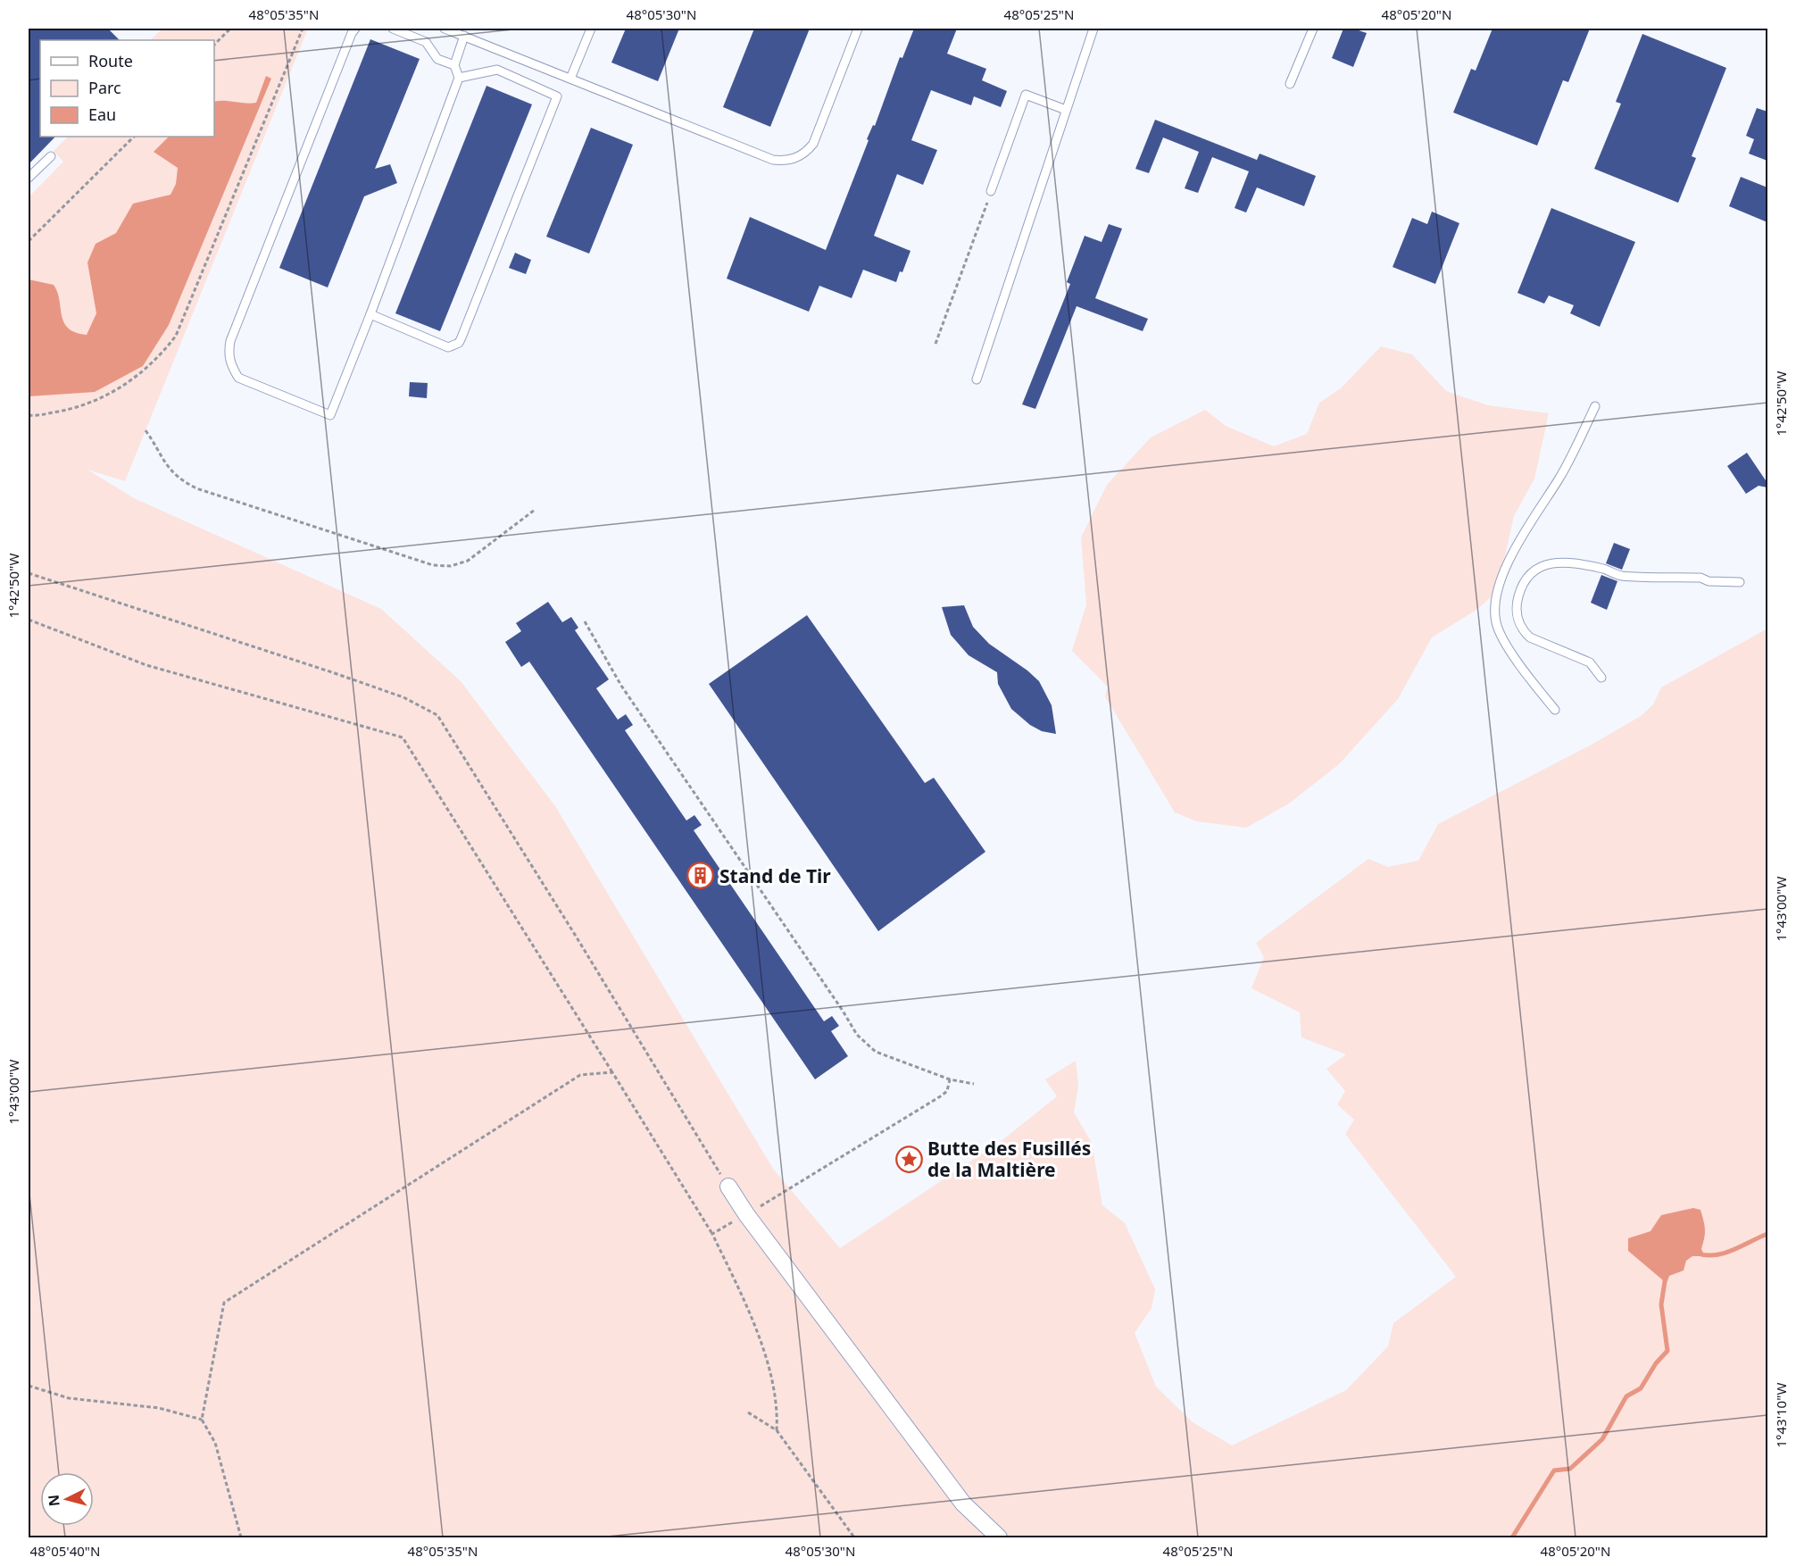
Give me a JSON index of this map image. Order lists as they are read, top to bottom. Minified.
{"places":{"building":["Stand de Tir"],"place":["Butte des Fusillés de la Maltière"]},"legend":["Route","Parc","Eau"],"north":"left","coordinates":["48°05'35\"N","48°05'30\"N","48°05'25\"N","48°05'20\"N","1°42'50\"W","1°43'00\"W","1°43'10\"W","48°05'40\"N"]}
